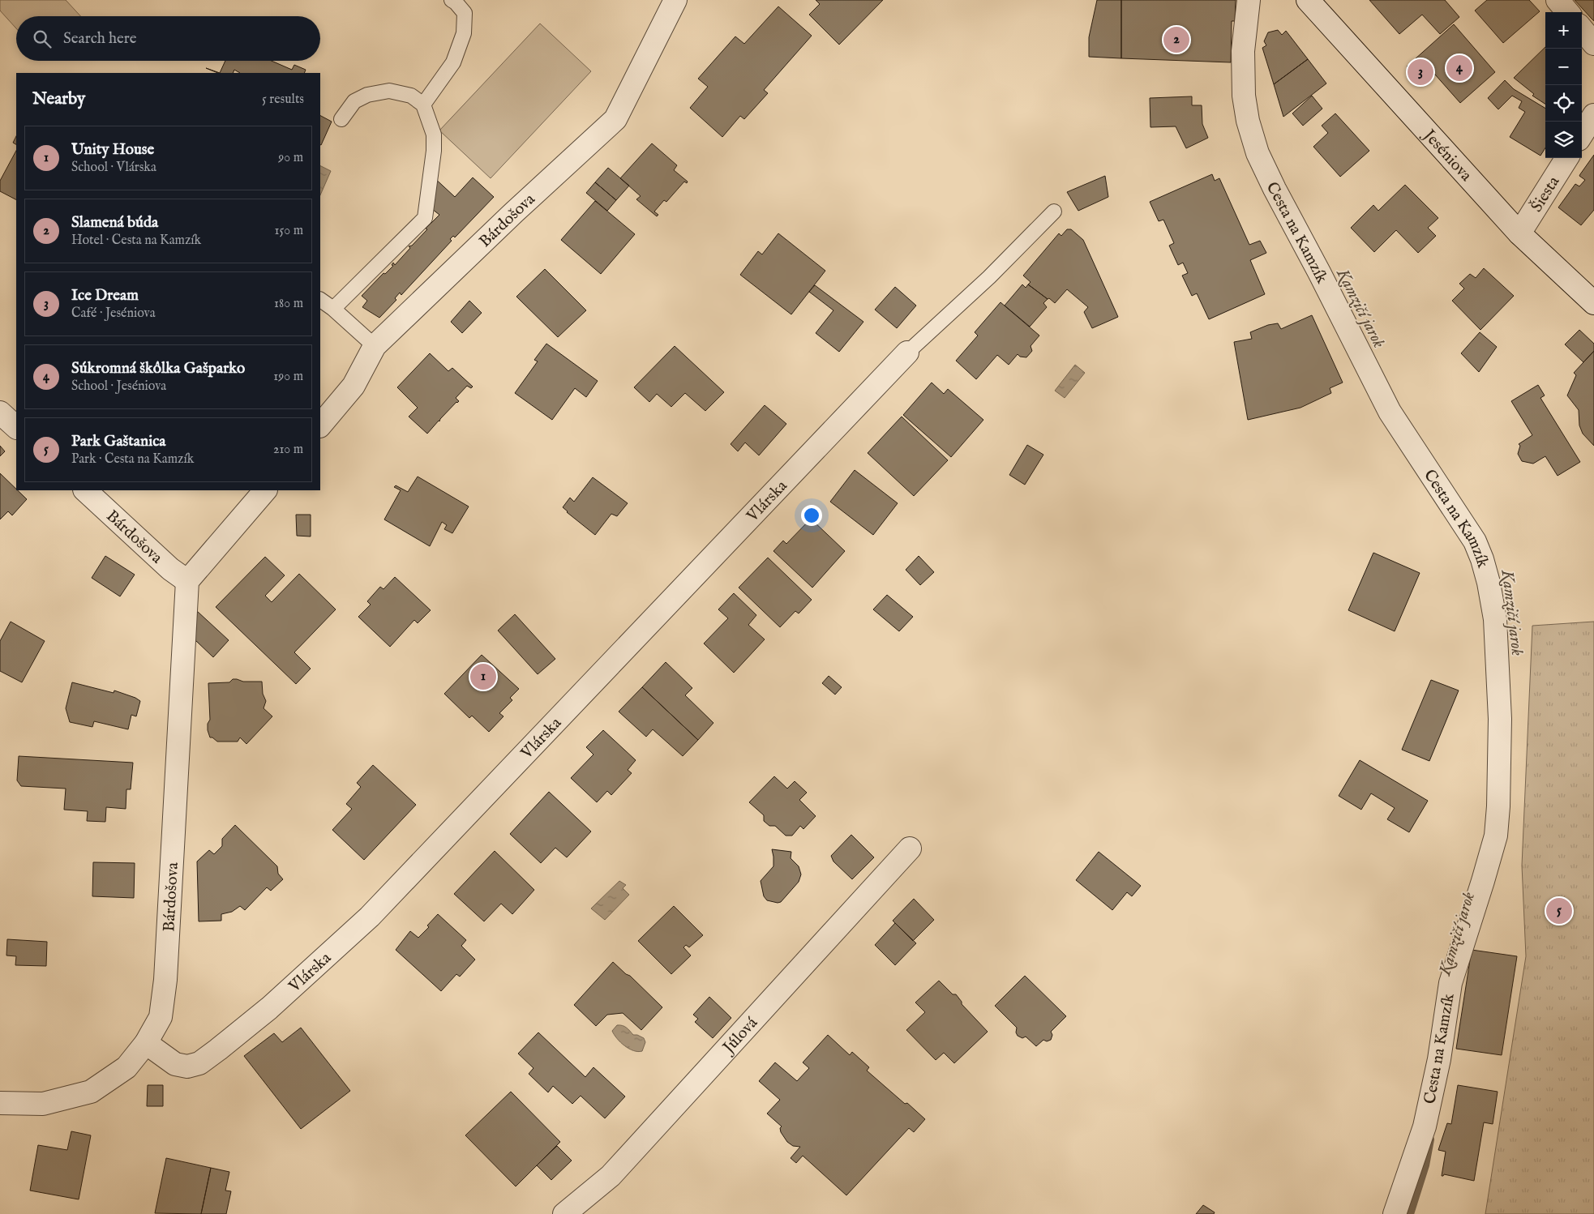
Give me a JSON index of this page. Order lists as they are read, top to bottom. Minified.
{"streets":{"street":["Jeséniova","Šiesta","Bárdošova","Cesta na Kamzík","Vlárska","Júlová"]},"crossings":[["Jeséniova","Šiesta"],["Bárdošova","Vlárska"]],"water":["Kamzičí jarok"],"page":{"map_buttons":["+","−"],"search":"Search here","pins":["2","4","3","1","5"],"heading":["Nearby","5 results"],"list":[{"mark":"1","name":"Unity House","note":"School · Vlárska","value":"90 m"},{"mark":"2","name":"Slamená búda","note":"Hotel · Cesta na Kamzík","value":"150 m"},{"mark":"3","name":"Ice Dream","note":"Café · Jeséniova","value":"180 m"},{"mark":"4","name":"Súkromná škôlka Gašparko","note":"School · Jeséniova","value":"190 m"},{"mark":"5","name":"Park Gaštanica","note":"Park · Cesta na Kamzík","value":"210 m"}]}}
